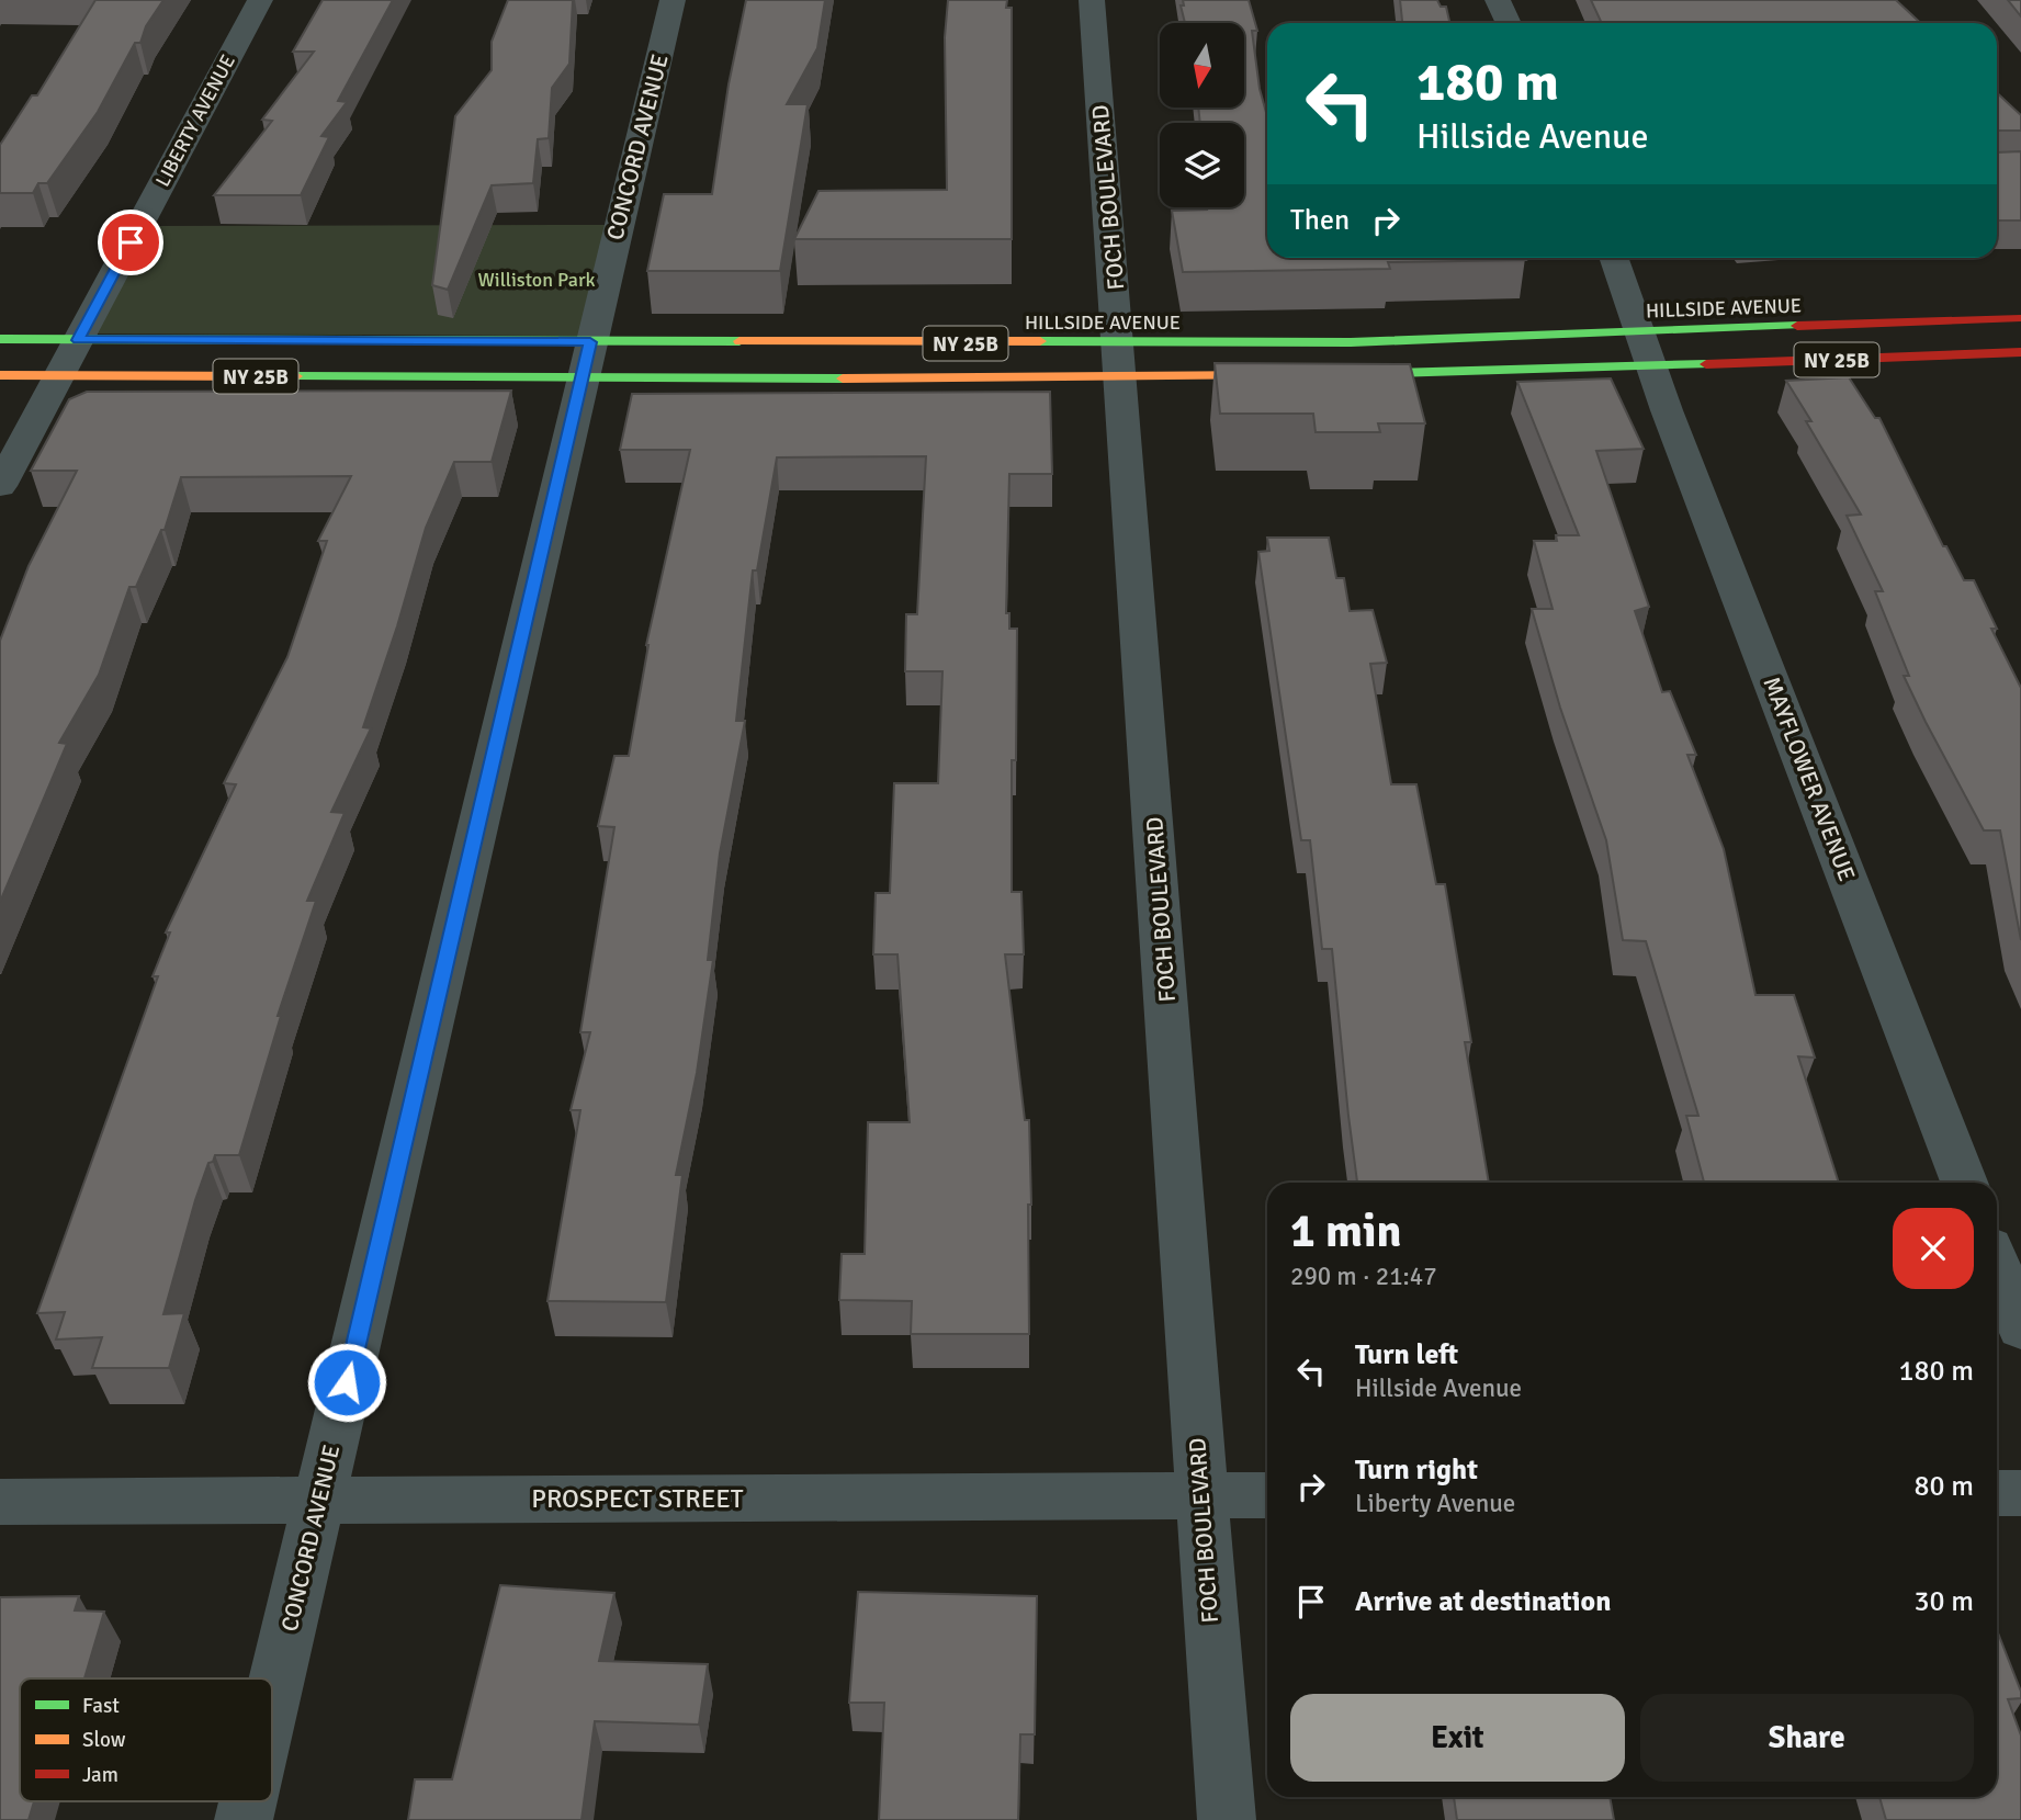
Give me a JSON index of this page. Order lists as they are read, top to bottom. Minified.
{"streets":{"main road":["HILLSIDE AVENUE","NY 25B"],"street":["LIBERTY AVENUE","CONCORD AVENUE","FOCH BOULEVARD","MAYFLOWER AVENUE","PROSPECT STREET"]},"crossings":[["LIBERTY AVENUE","HILLSIDE AVENUE"],["CONCORD AVENUE","HILLSIDE AVENUE"],["CONCORD AVENUE","PROSPECT STREET"],["FOCH BOULEVARD","HILLSIDE AVENUE"],["FOCH BOULEVARD","PROSPECT STREET"],["HILLSIDE AVENUE","MAYFLOWER AVENUE"]],"parks":["Williston Park"],"legend":["Fast","Slow","Jam"],"north":"bottom","page":{"turn":["180 m","Hillside Avenue"],"then":"Then","heading":["1 min","290 m · 21:47"],"list":[{"name":"Turn left","note":"Hillside Avenue","value":"180 m"},{"name":"Turn right","note":"Liberty Avenue","value":"80 m"},{"name":"Arrive at destination","value":"30 m"}],"buttons":["Exit","Share"]}}
